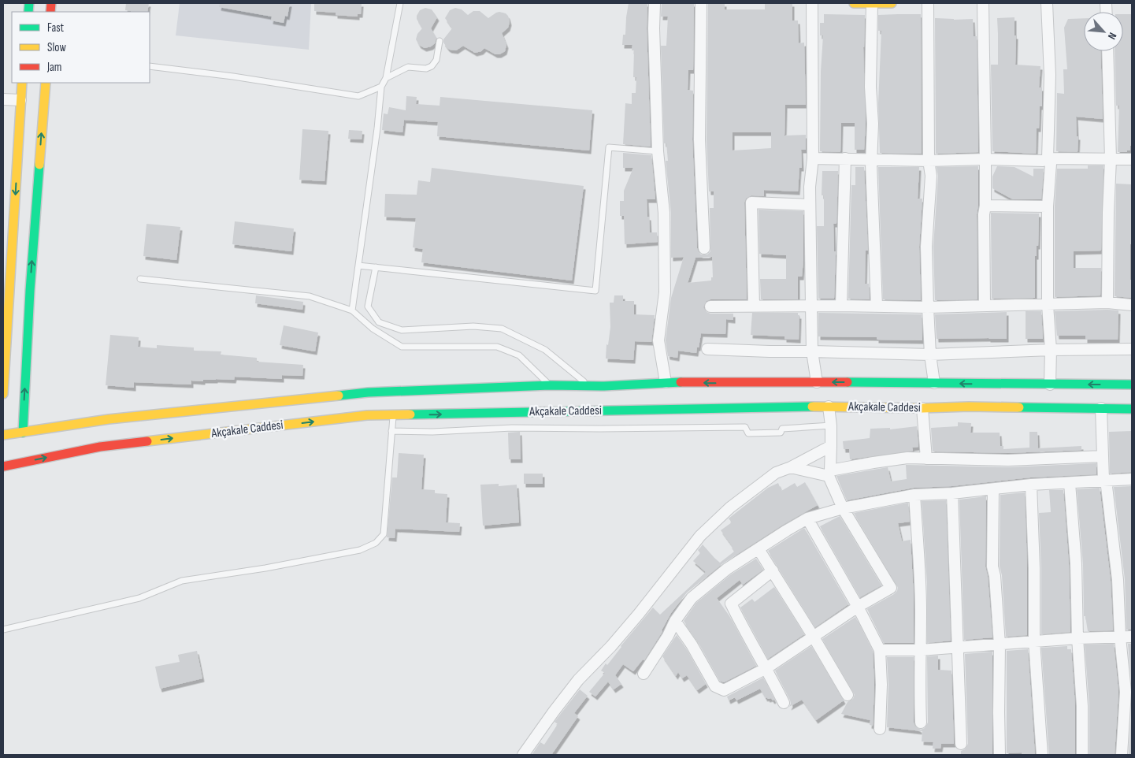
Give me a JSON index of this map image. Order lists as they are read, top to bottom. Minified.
{"streets":{"main road":["Akçakale Caddesi"]},"legend":["Fast","Slow","Jam"],"north":"bottom right"}
